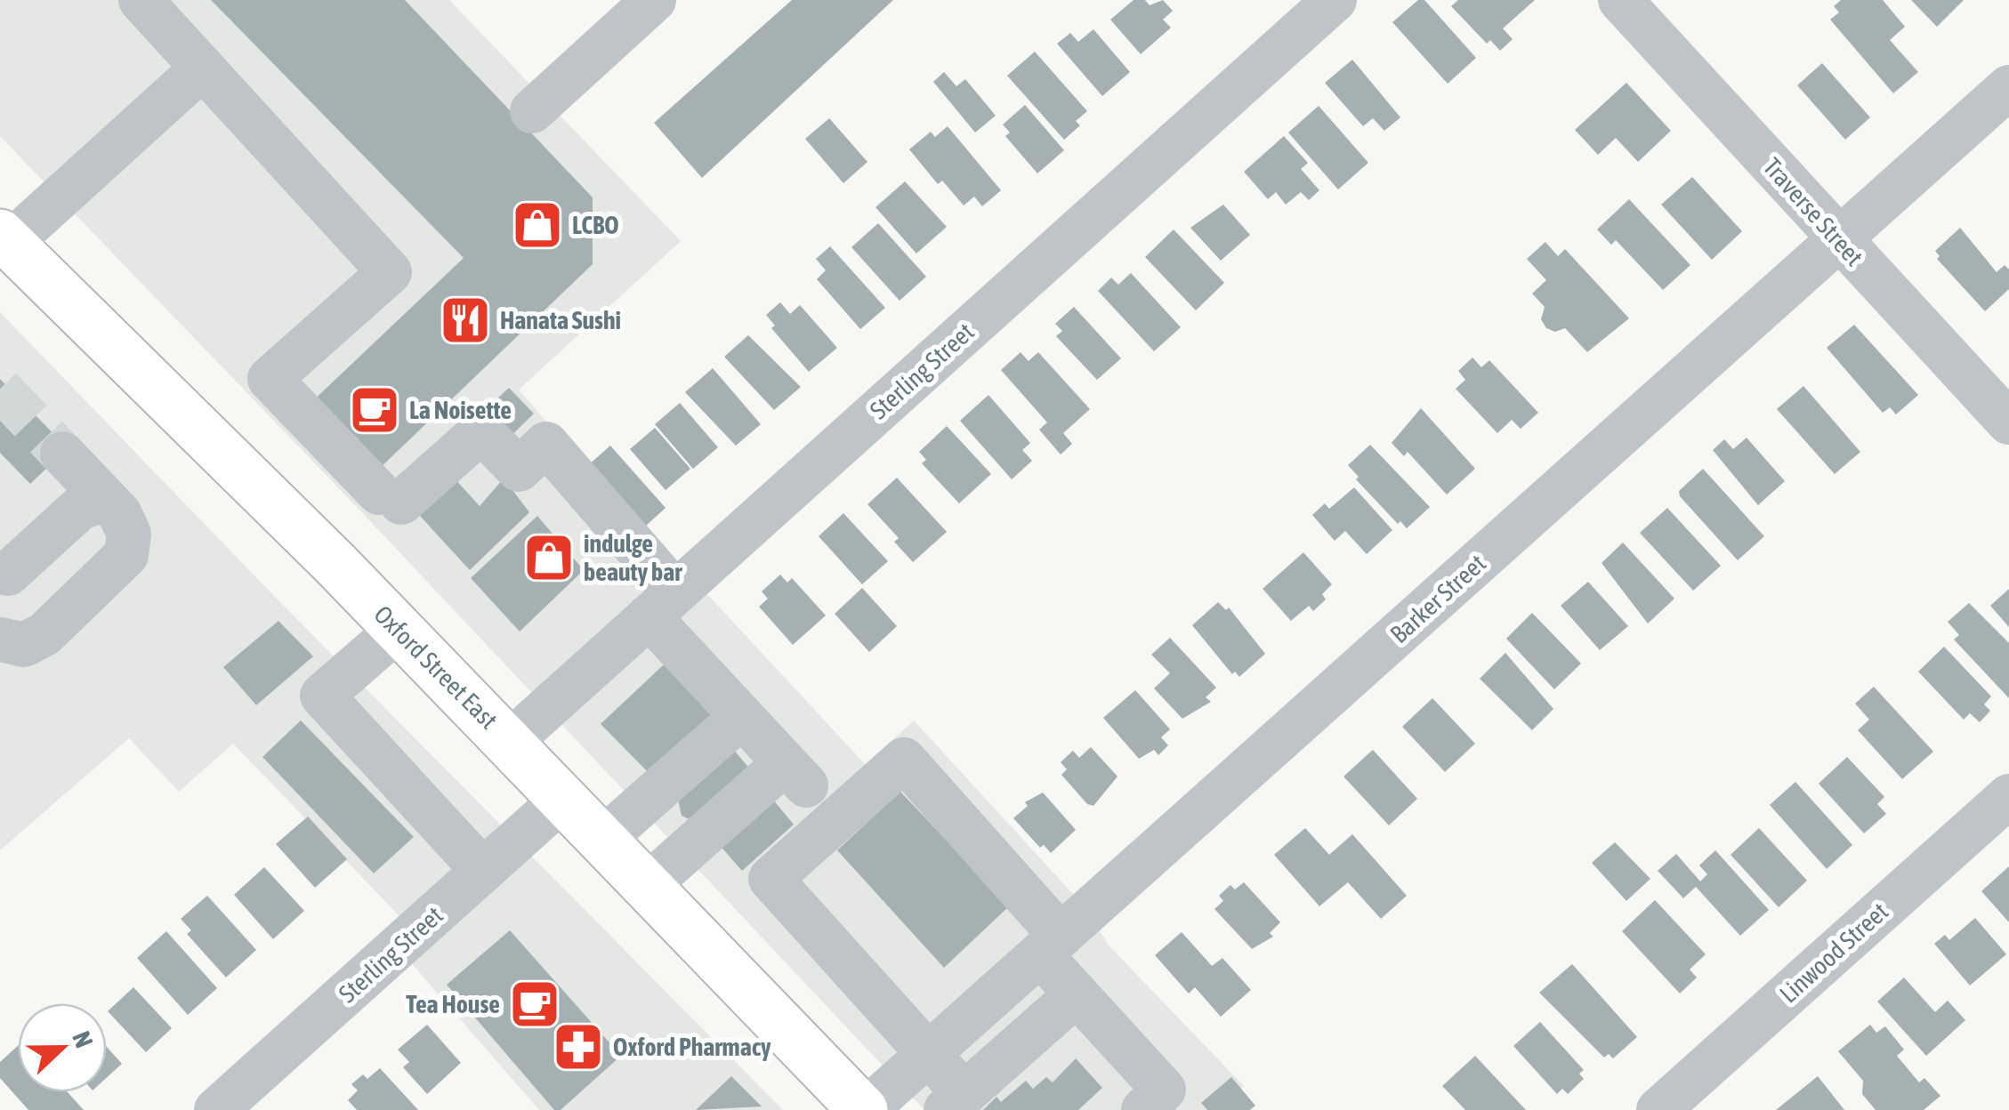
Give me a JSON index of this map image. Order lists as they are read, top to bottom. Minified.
{"streets":{"main road":["Oxford Street East"],"street":["Traverse Street","Sterling Street","Barker Street","Linwood Street"]},"crossings":[["Traverse Street","Barker Street"],["Sterling Street","Oxford Street East"],["Barker Street","Oxford Street East"]],"places":{"shop":["LCBO","indulge beauty bar"],"restaurant":["Hanata Sushi"],"cafe":["La Noisette","Tea House"],"pharmacy":["Oxford Pharmacy"]},"north":"right"}
